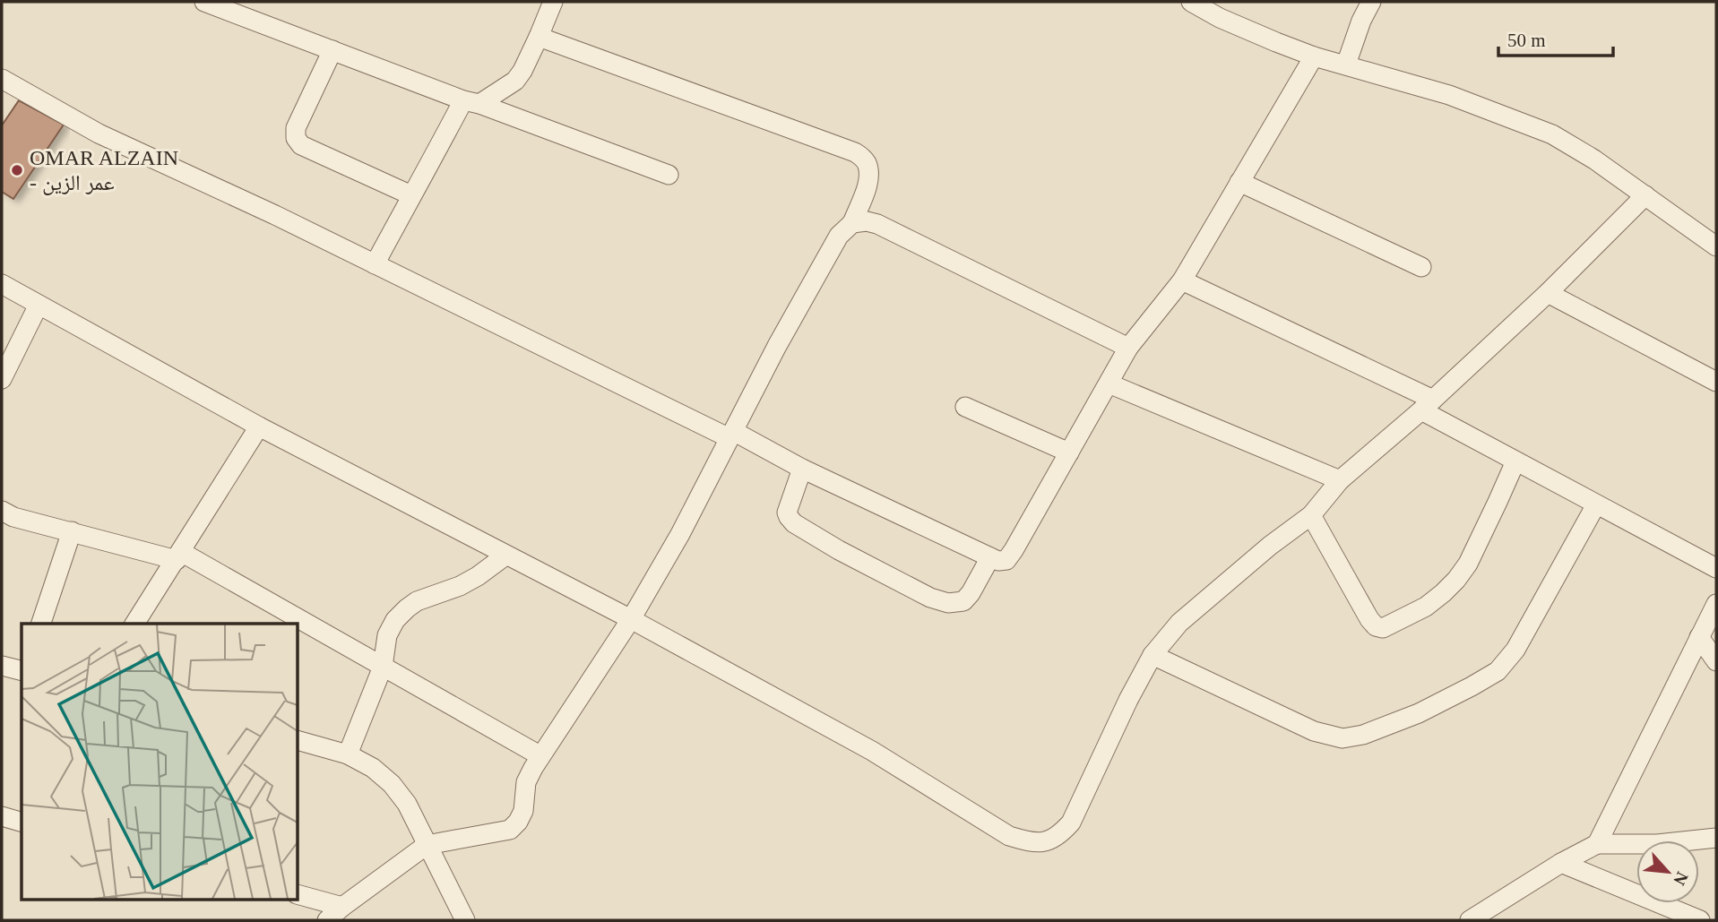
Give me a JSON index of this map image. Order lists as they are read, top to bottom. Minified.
{"places":["OMAR ALZAIN - عمر الزين"],"scale_bar":"50 m","north":"bottom right"}
